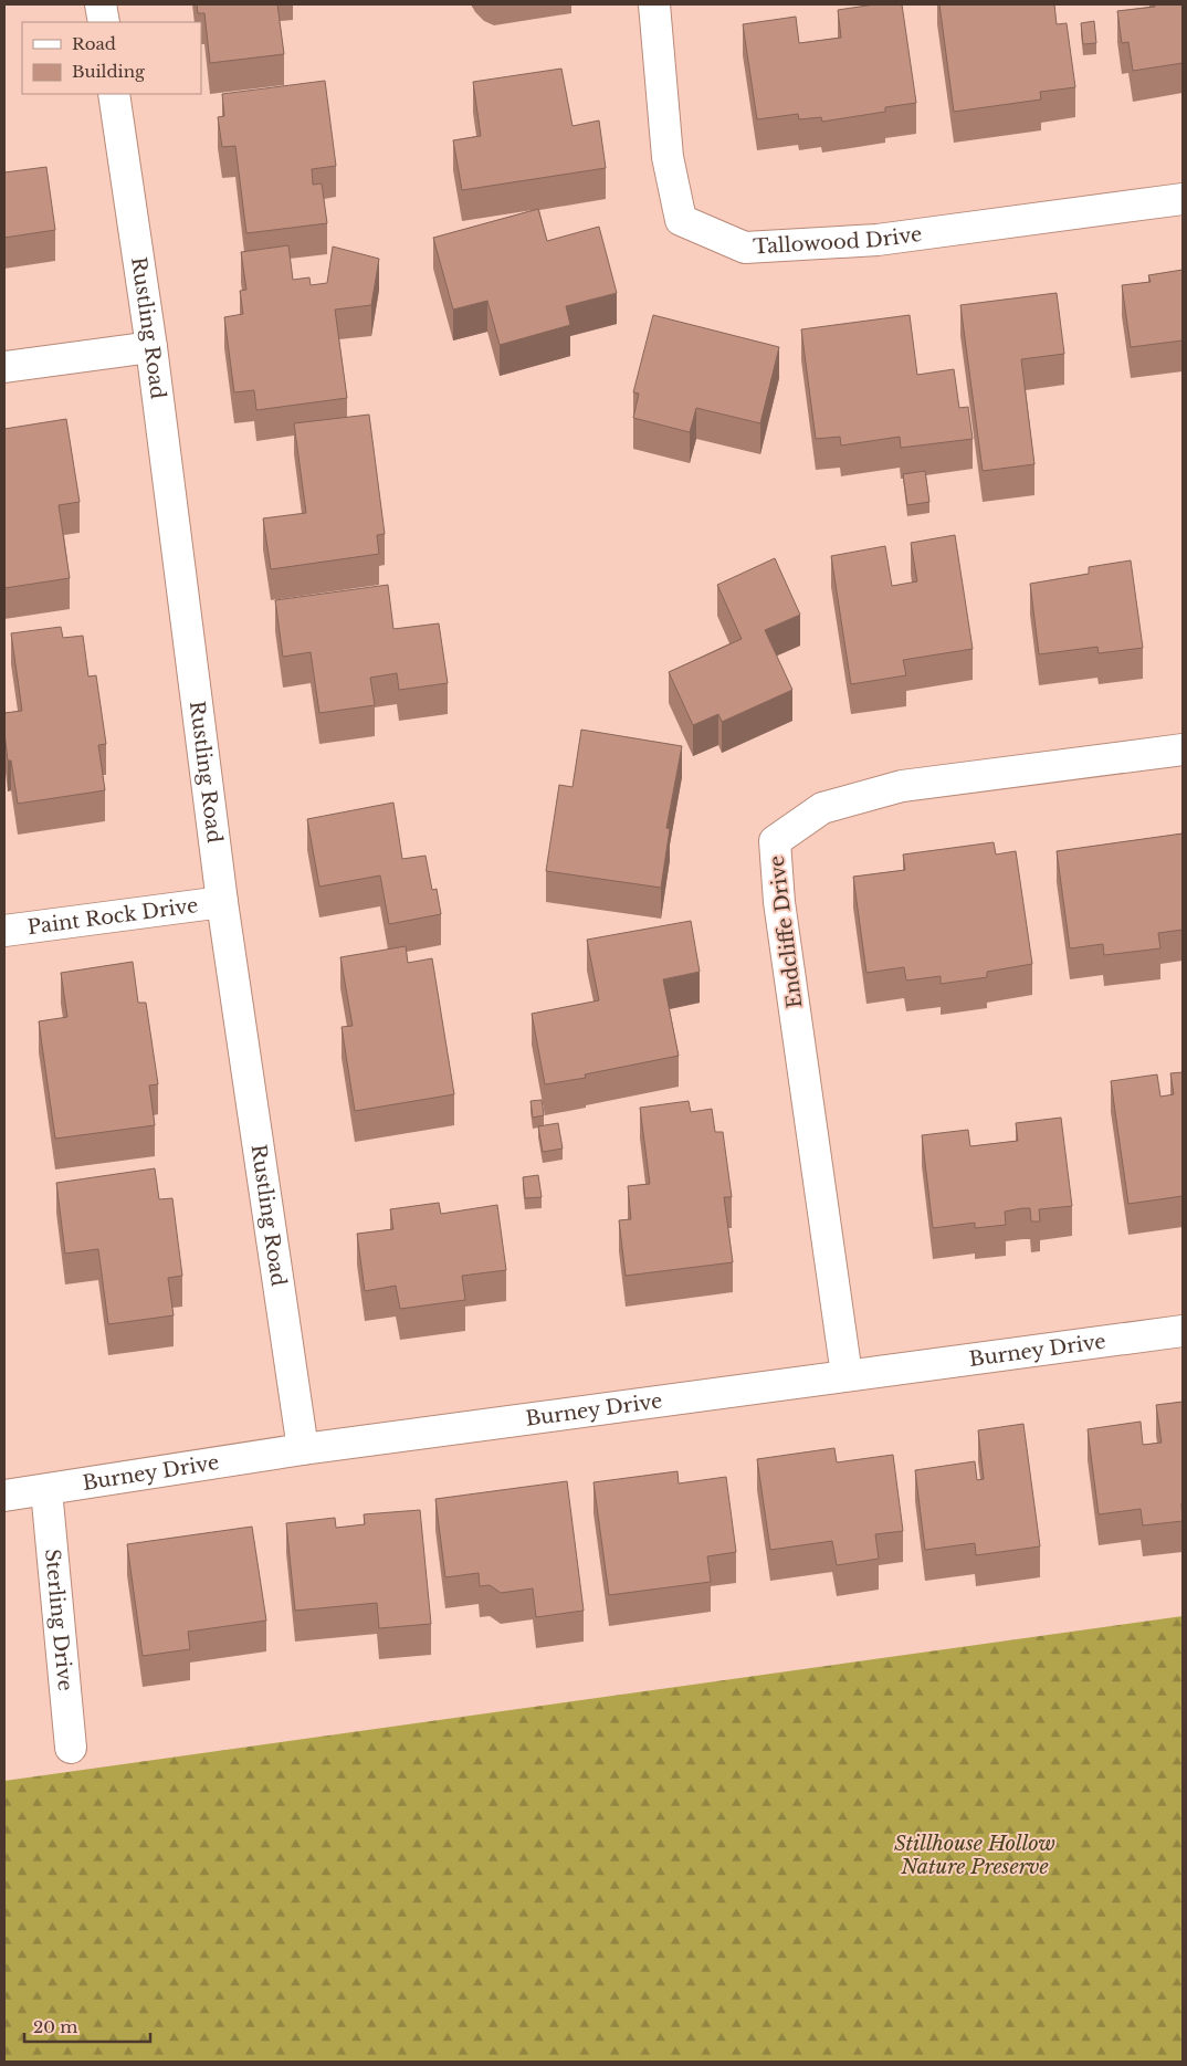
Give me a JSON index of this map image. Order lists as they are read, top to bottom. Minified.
{"streets":{"street":["Tallowood Drive","Rustling Road","Paint Rock Drive","Endcliffe Drive","Burney Drive","Sterling Drive"]},"crossings":[["Rustling Road","Paint Rock Drive"],["Rustling Road","Burney Drive"],["Endcliffe Drive","Burney Drive"],["Burney Drive","Sterling Drive"]],"parks":["Stillhouse Hollow Nature Preserve"],"legend":["Road","Building"],"scale_bar":"20 m"}
